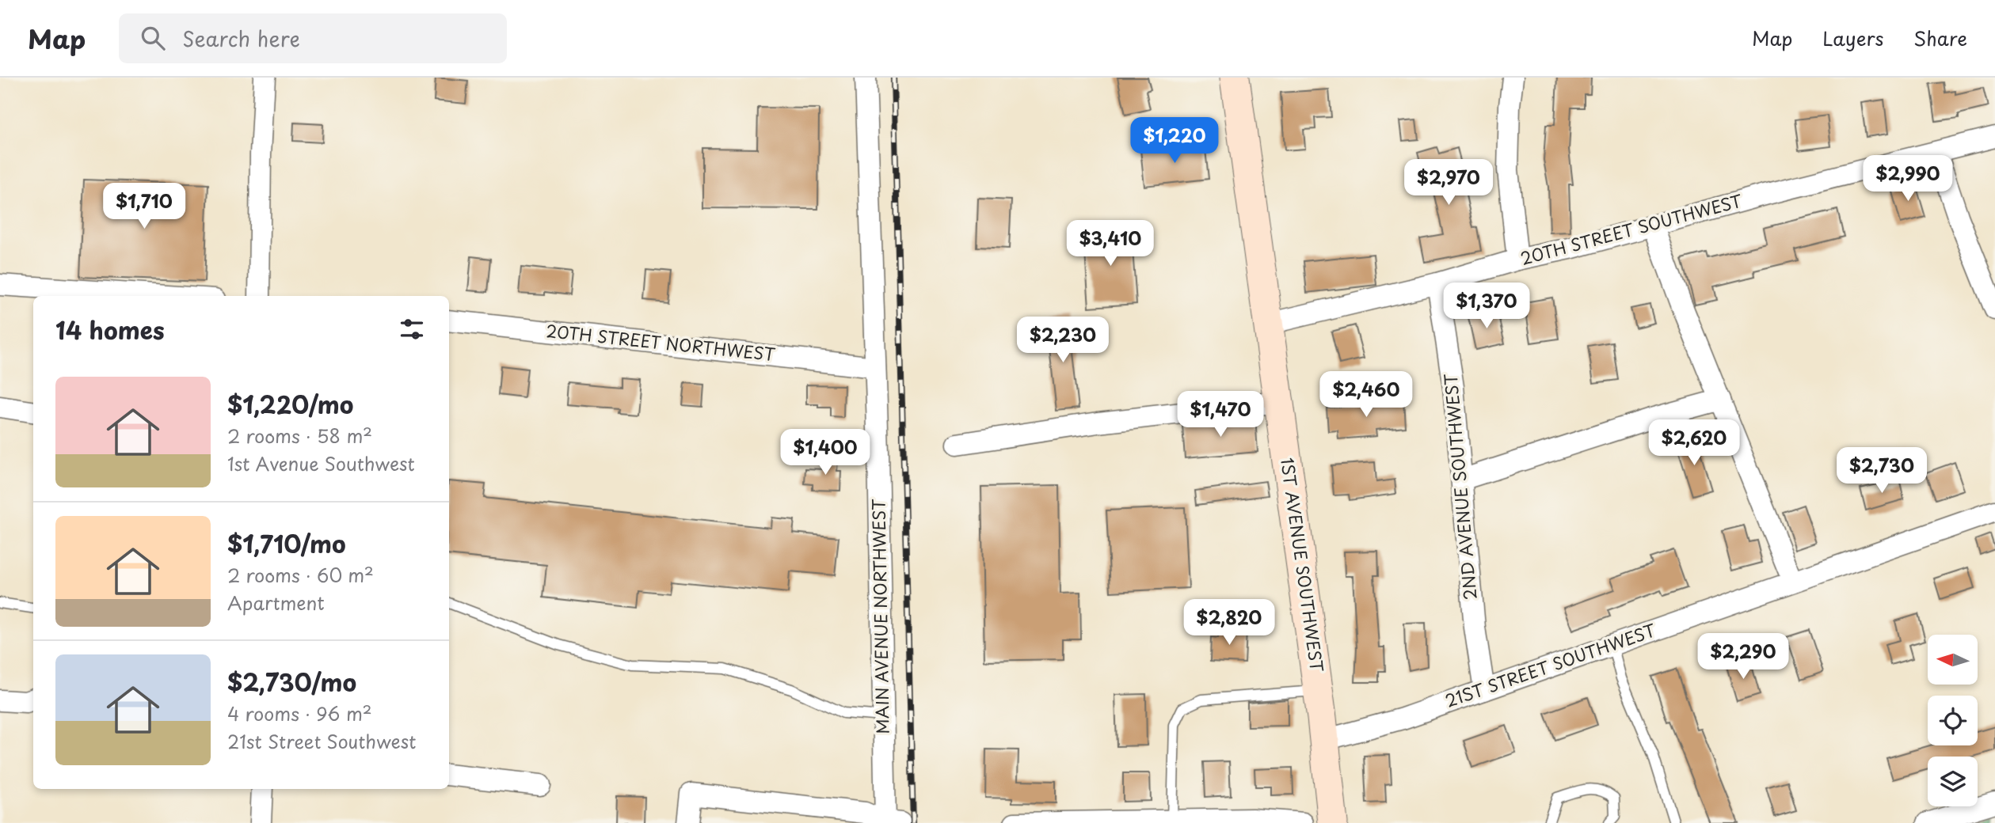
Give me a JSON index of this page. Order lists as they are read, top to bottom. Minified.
{"streets":{"main road":["1ST AVENUE SOUTHWEST"],"street":["20TH STREET SOUTHWEST","20TH STREET NORTHWEST","2ND AVENUE SOUTHWEST","MAIN AVENUE NORTHWEST","21ST STREET SOUTHWEST"]},"crossings":[["20TH STREET SOUTHWEST","2ND AVENUE SOUTHWEST"],["20TH STREET SOUTHWEST","1ST AVENUE SOUTHWEST"],["20TH STREET NORTHWEST","MAIN AVENUE NORTHWEST"],["2ND AVENUE SOUTHWEST","21ST STREET SOUTHWEST"],["1ST AVENUE SOUTHWEST","21ST STREET SOUTHWEST"]],"north":"left","page":{"header":"Map","search":"Search here","nav":["Map","Layers","Share"],"price":["$1,220","$2,990","$2,970","$1,710","$3,410","$1,370","$2,230","$2,460","$1,470","$2,620","$1,400","$2,730","$2,820","$2,290"],"heading":"14 homes","list":[{"name":"$1,220/mo","note":"2 rooms · 58 m² · 1st Avenue Southwest"},{"name":"$1,710/mo","note":"2 rooms · 60 m² · Apartment"},{"name":"$2,730/mo","note":"4 rooms · 96 m² · 21st Street Southwest"}]}}
